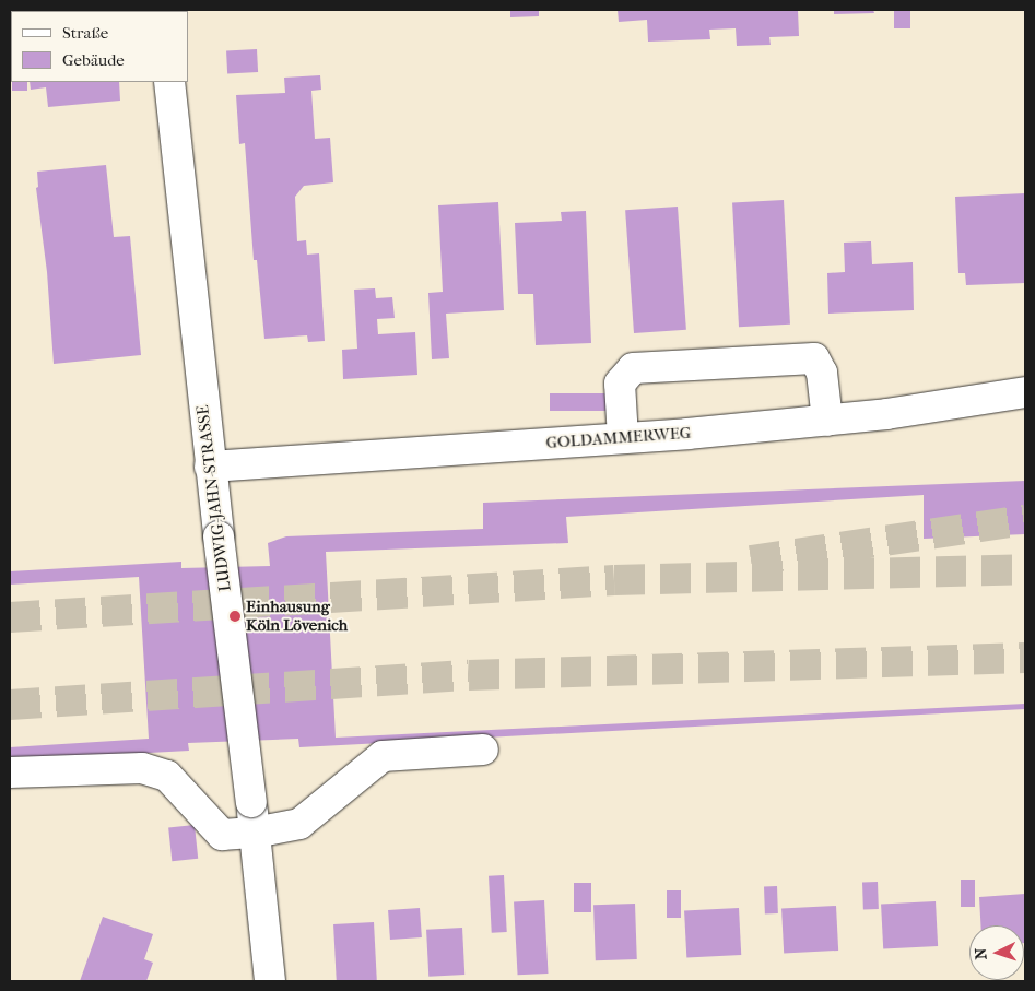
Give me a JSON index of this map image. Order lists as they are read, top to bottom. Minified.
{"streets":{"street":["GOLDAMMERWEG","LUDWIG-JAHN-STRASSE"]},"crossings":[["GOLDAMMERWEG","LUDWIG-JAHN-STRASSE"]],"places":["Einhausung Köln Lövenich"],"legend":["Straße","Gebäude"],"north":"left"}
